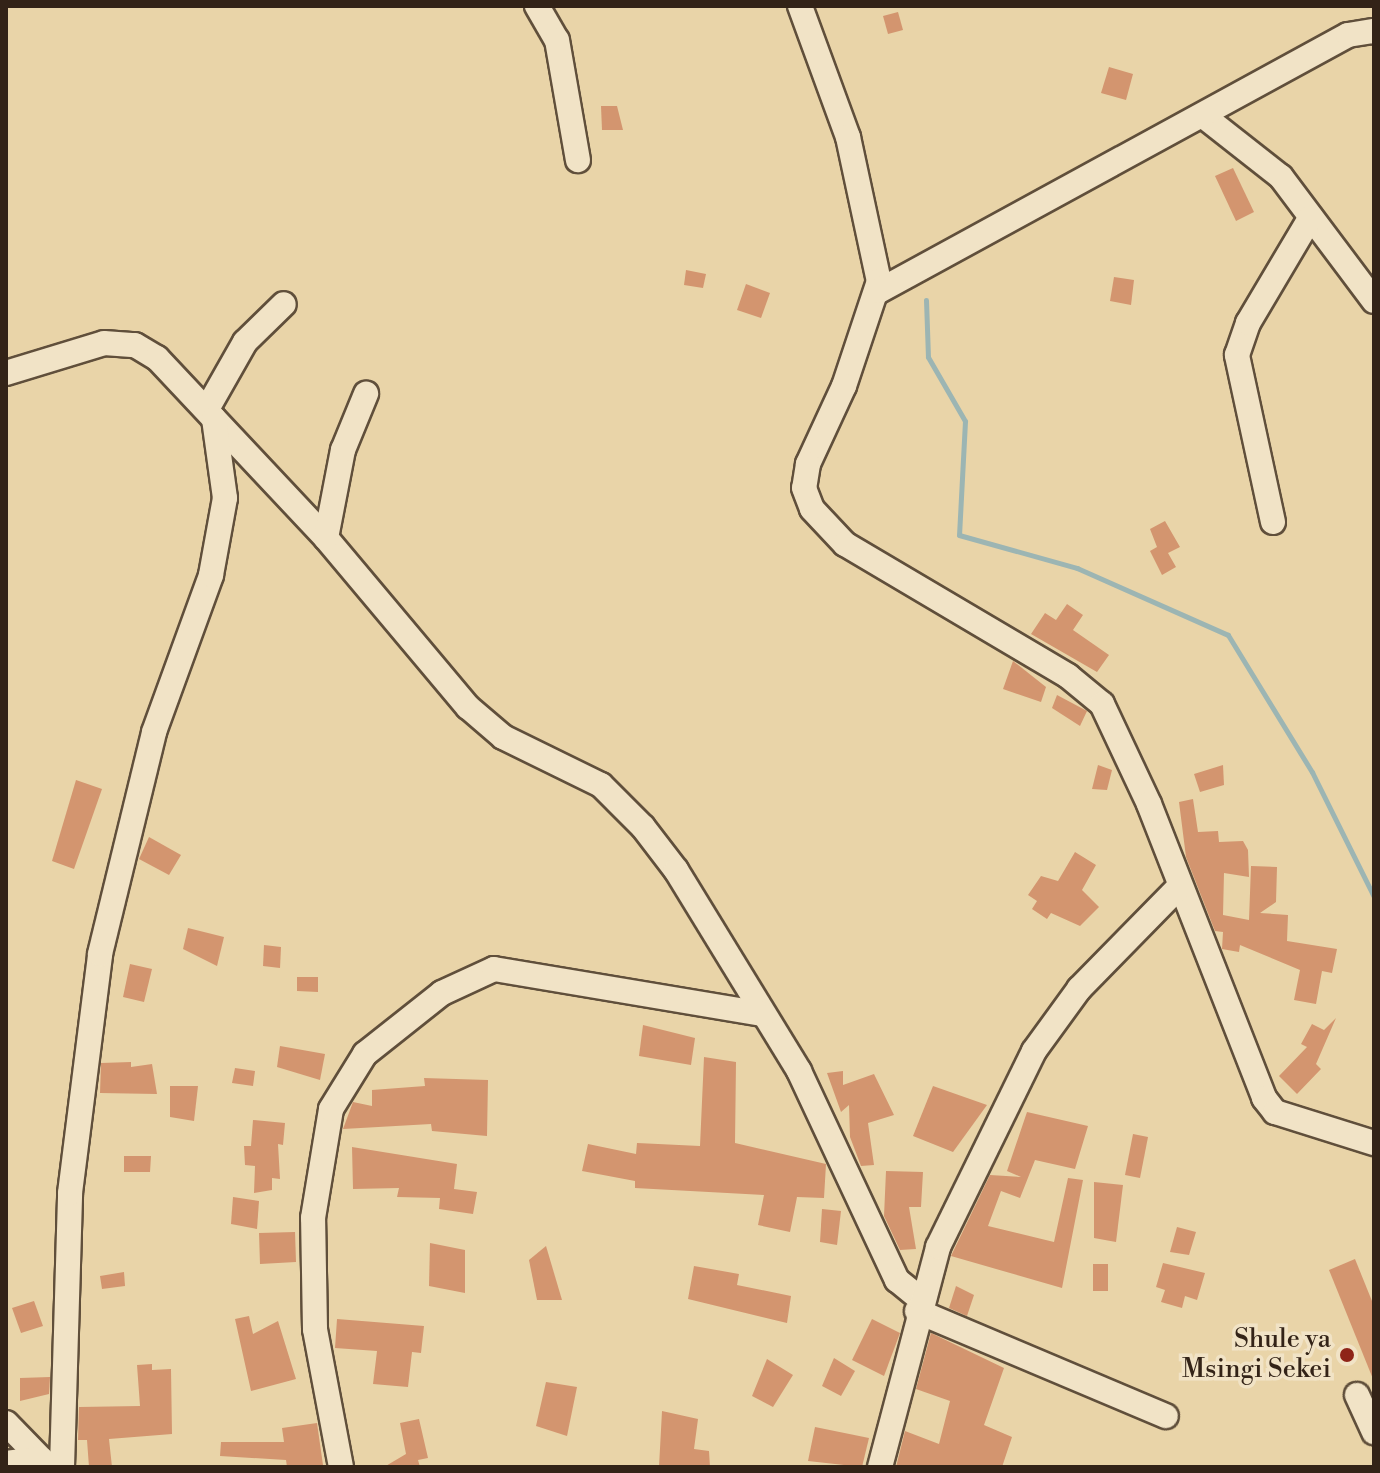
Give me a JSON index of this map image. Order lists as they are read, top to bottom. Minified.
{"places":["Shule ya Msingi Sekei"]}
